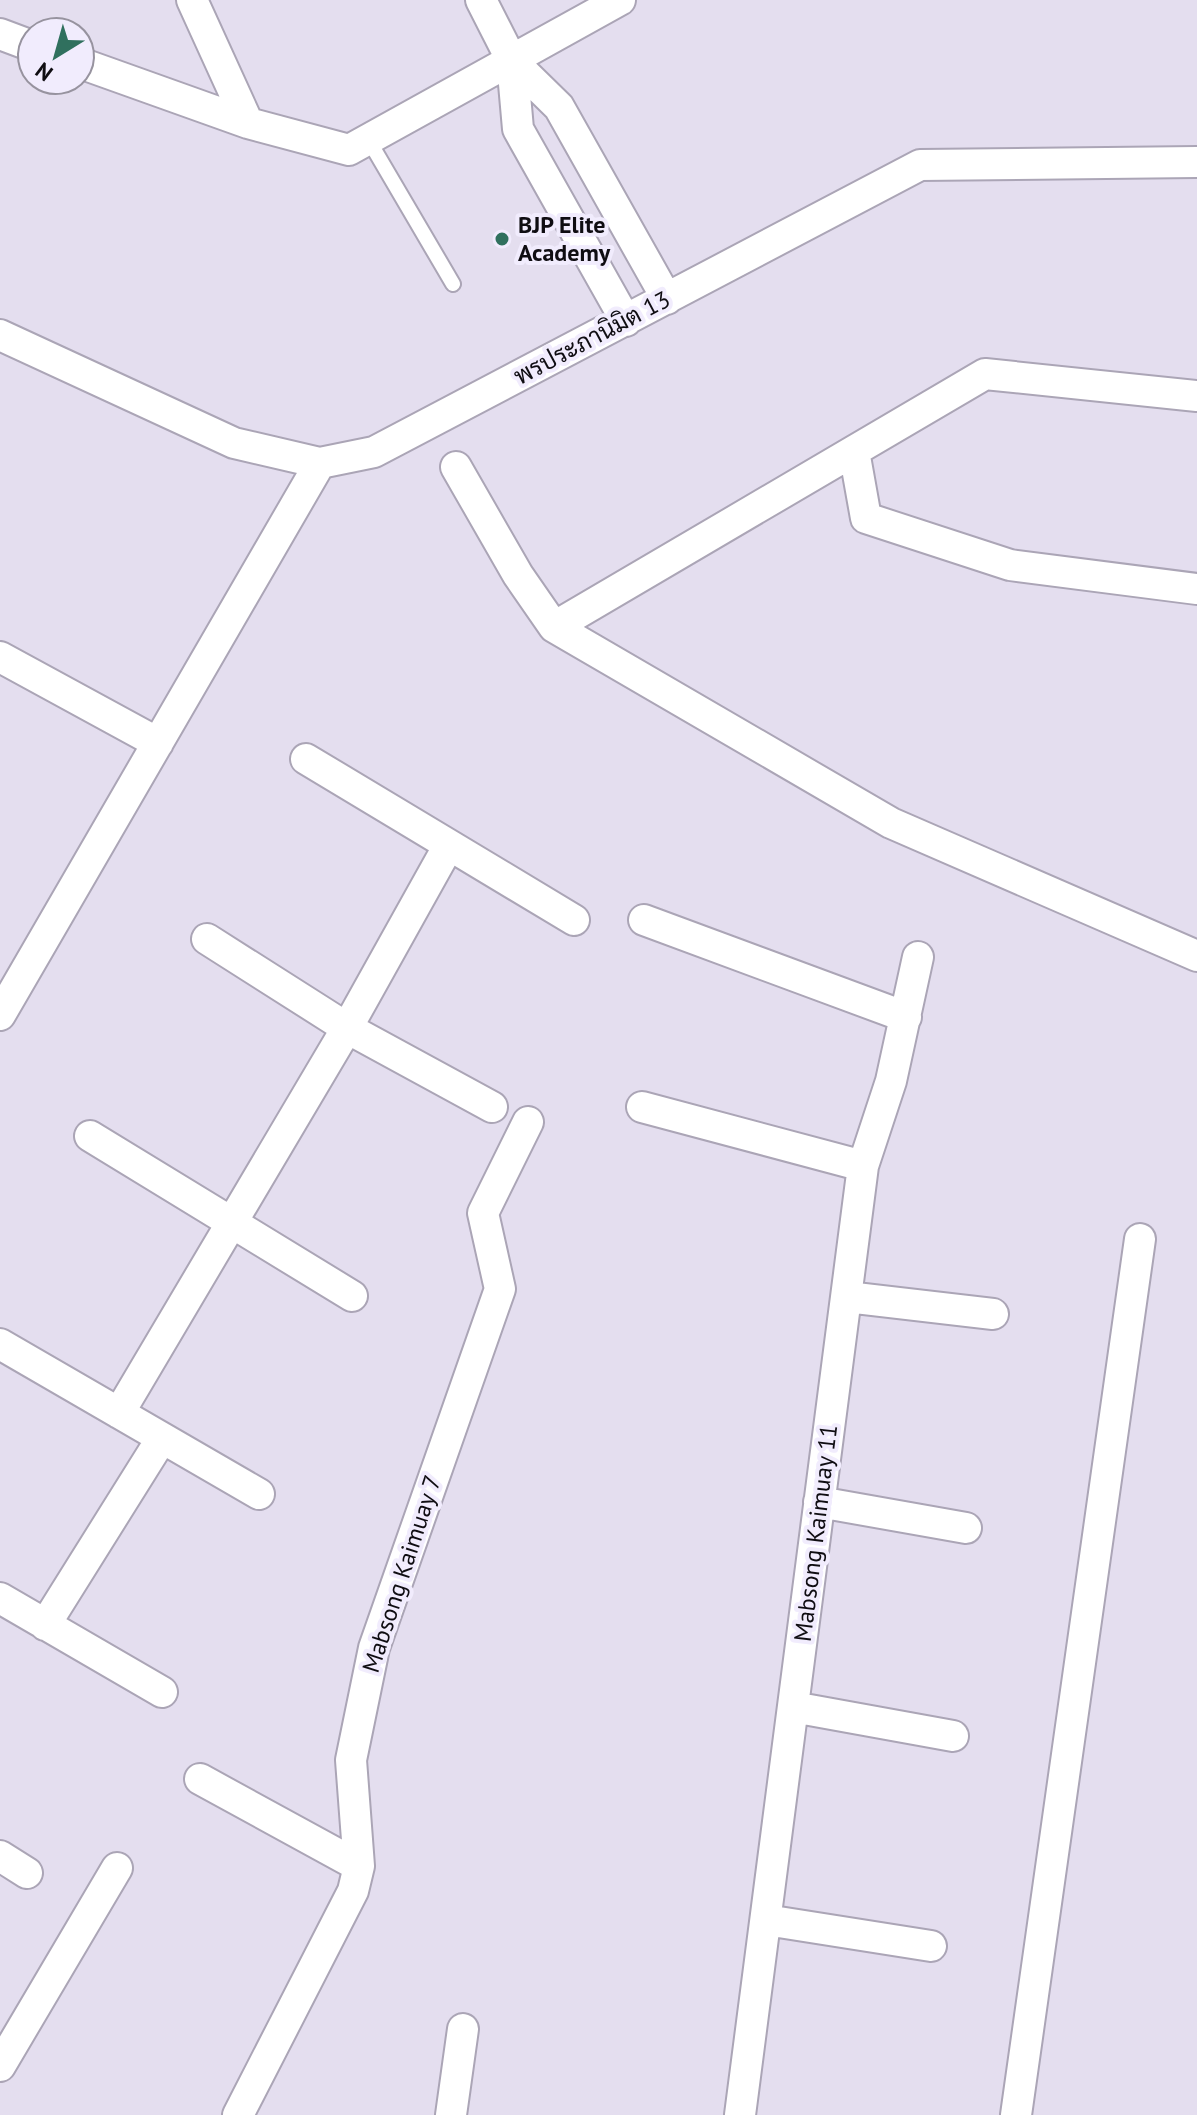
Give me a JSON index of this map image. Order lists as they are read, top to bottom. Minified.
{"streets":{"street":["พรประภานิมิต 13","Mabsong Kaimuay 11","Mabsong Kaimuay 7"]},"places":["BJP Elite Academy"],"north":"bottom left"}
